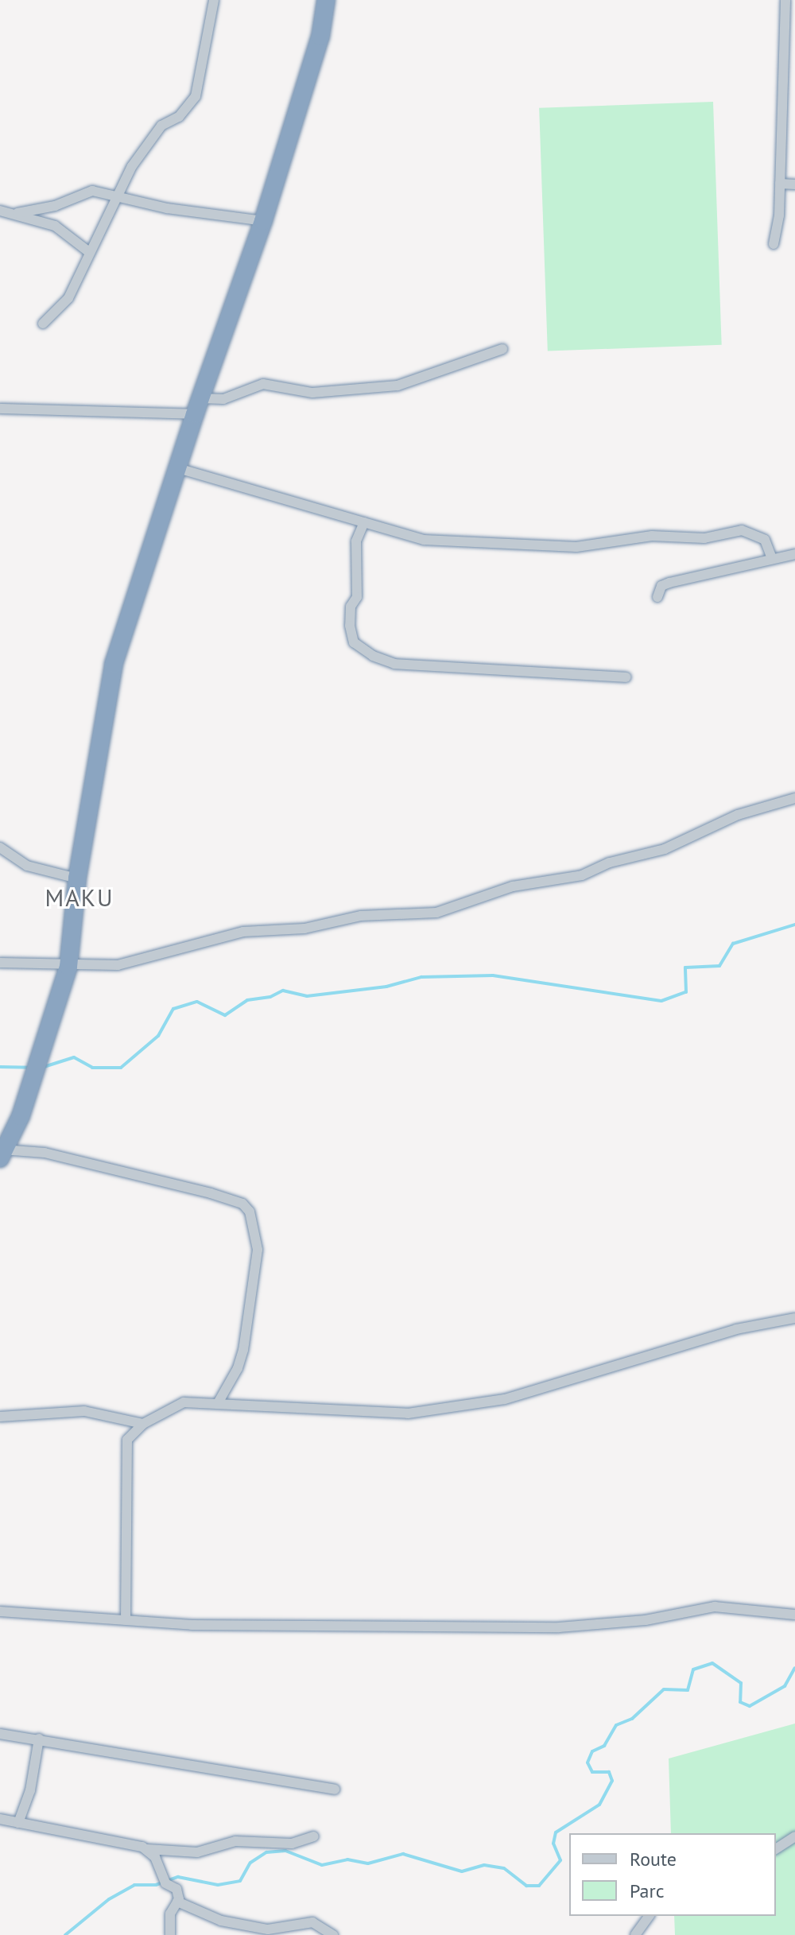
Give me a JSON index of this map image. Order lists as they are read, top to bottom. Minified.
{"districts":["MAKU"],"legend":["Route","Parc"]}
